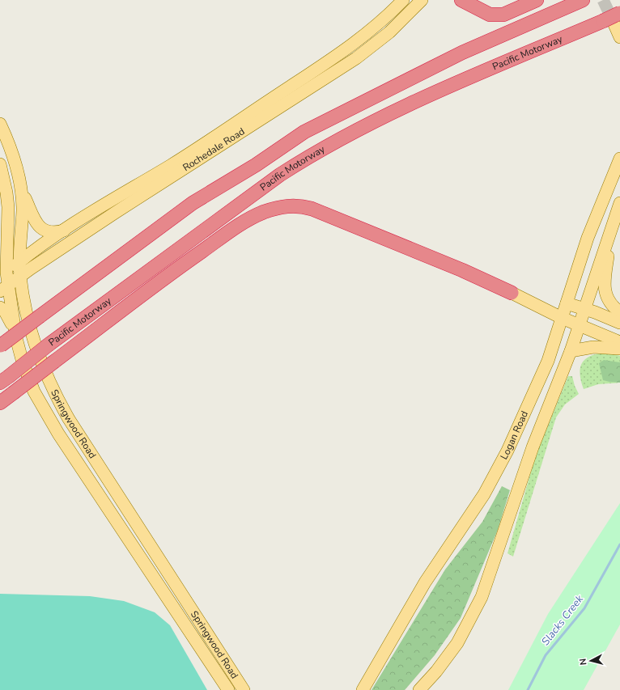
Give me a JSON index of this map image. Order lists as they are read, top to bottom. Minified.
{"streets":{"highway":["Pacific Motorway"],"main road":["Rochedale Road","Springwood Road","Logan Road"]},"crossings":[["Rochedale Road","Springwood Road"]],"water":["Slacks Creek"],"north":"left"}
